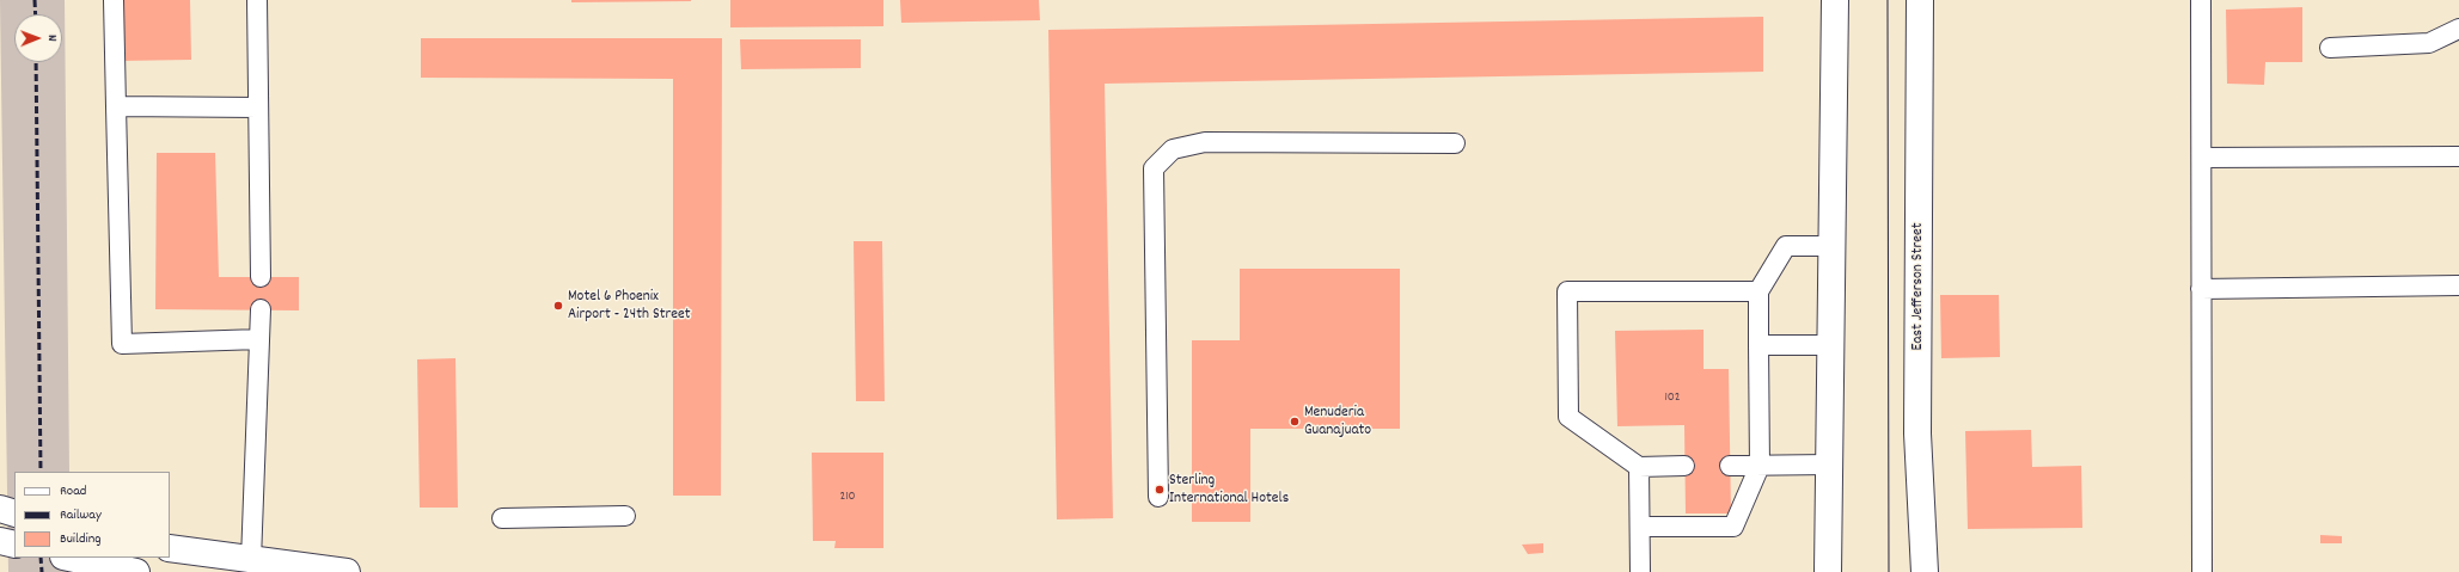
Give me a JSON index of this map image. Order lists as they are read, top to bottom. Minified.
{"streets":{"main road":["East Jefferson Street"]},"places":["Motel 6 Phoenix Airport - 24th Street","Menuderia Guanajuato","Sterling International Hotels"],"house_numbers":["102","210"],"legend":["Road","Railway","Building"],"north":"right"}
